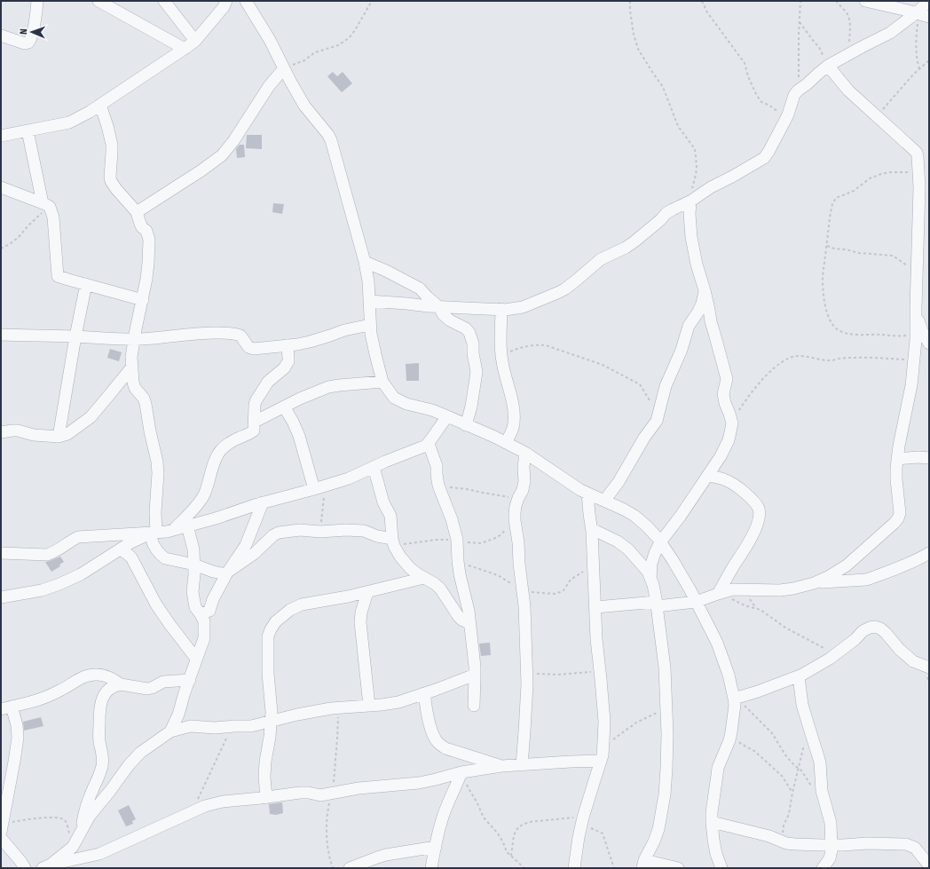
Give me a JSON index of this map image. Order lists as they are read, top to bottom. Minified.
{"north":"left"}
